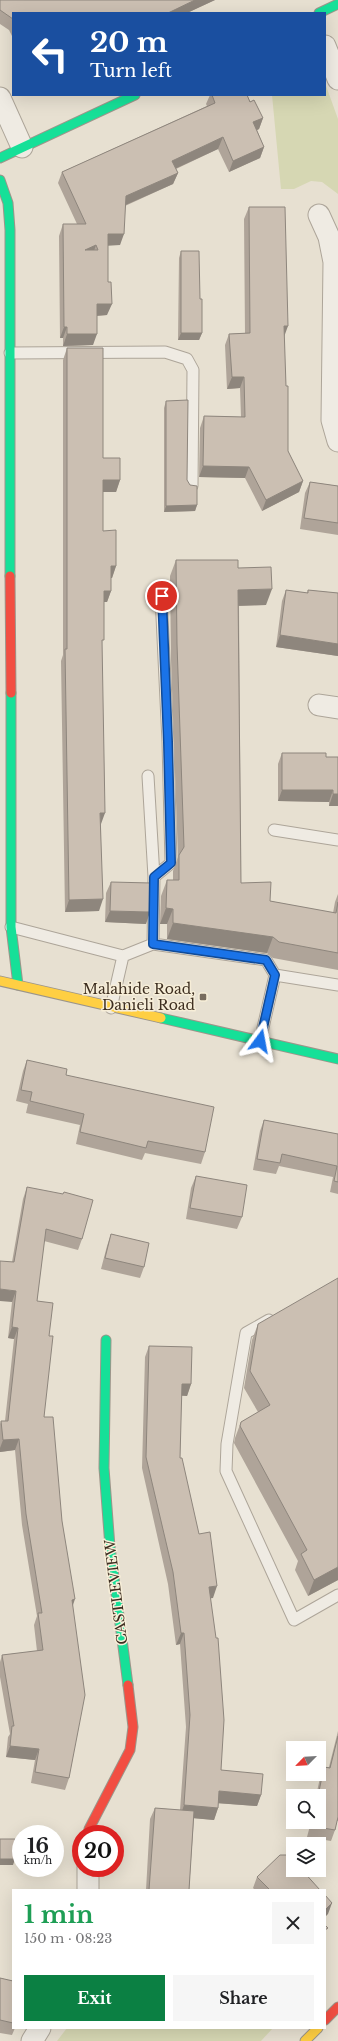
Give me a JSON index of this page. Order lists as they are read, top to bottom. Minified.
{"streets":{"street":["CASTLEVIEW"]},"places":{"transit":["Malahide Road, Danieli Road"]},"north":"bottom left","page":{"turn":["20 m","Turn left"],"speed":"16 km/h","limit":"20","heading":["1 min","150 m · 08:23"],"buttons":["Exit","Share"]}}
